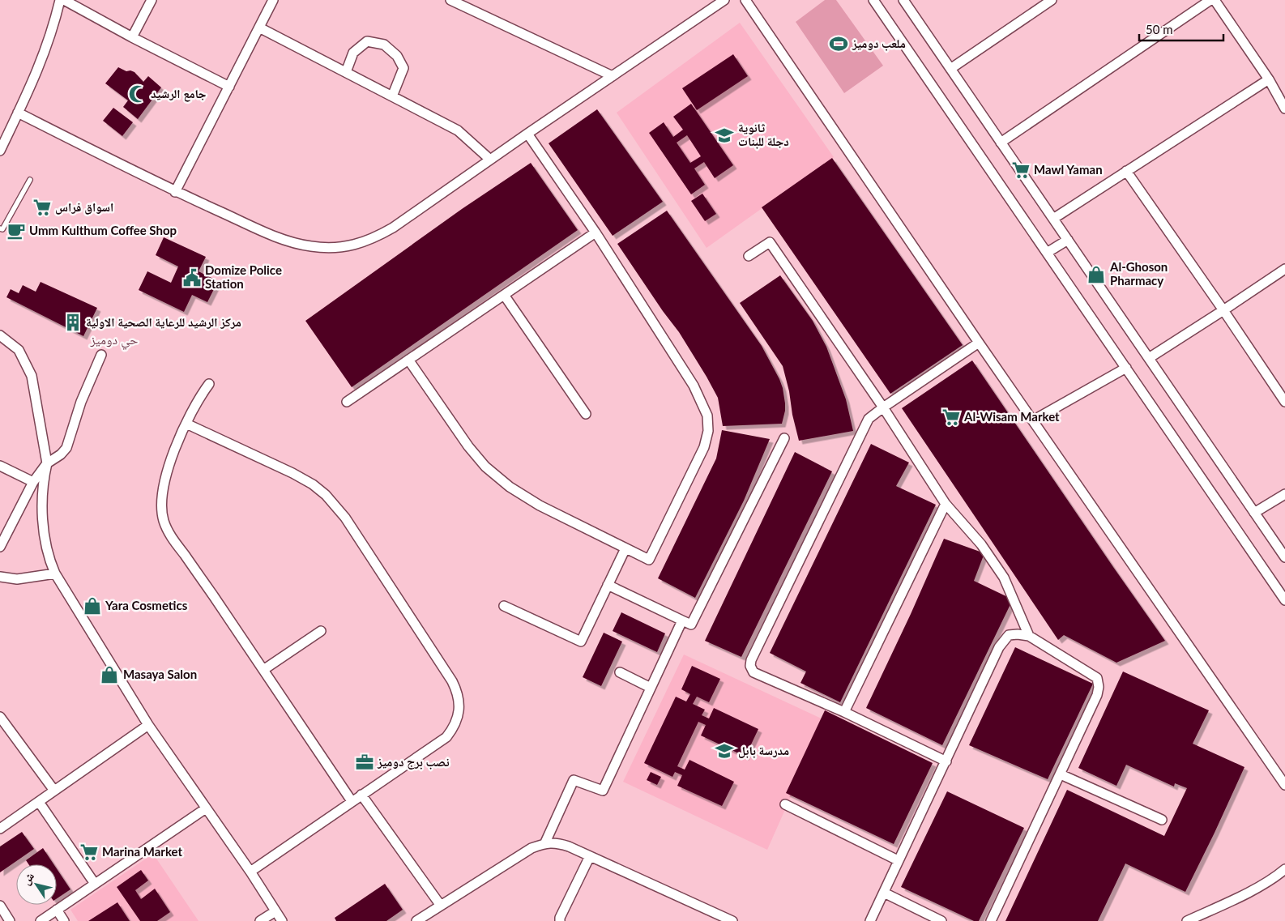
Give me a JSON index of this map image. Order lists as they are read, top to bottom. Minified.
{"districts":["حي دوميز"],"places":{"sports":["ملعب دوميز"],"mosque":["جامع الرشيد"],"school or university":["ثانوية دجلة للبنات","مدرسة بابل"],"supermarket":["Mawl Yaman","اسواق فراس","Al-Wisam Market","Marina Market"],"cafe":["Umm Kulthum Coffee Shop"],"shop":["Al-Ghoson Pharmacy","Yara Cosmetics","Masaya Salon"],"public building":["Domize Police Station"],"building":["مركز الرشيد للرعاية الصحية الاولية"],"office":["نصب برج دوميز"]},"scale_bar":"50 m","north":"top left"}
